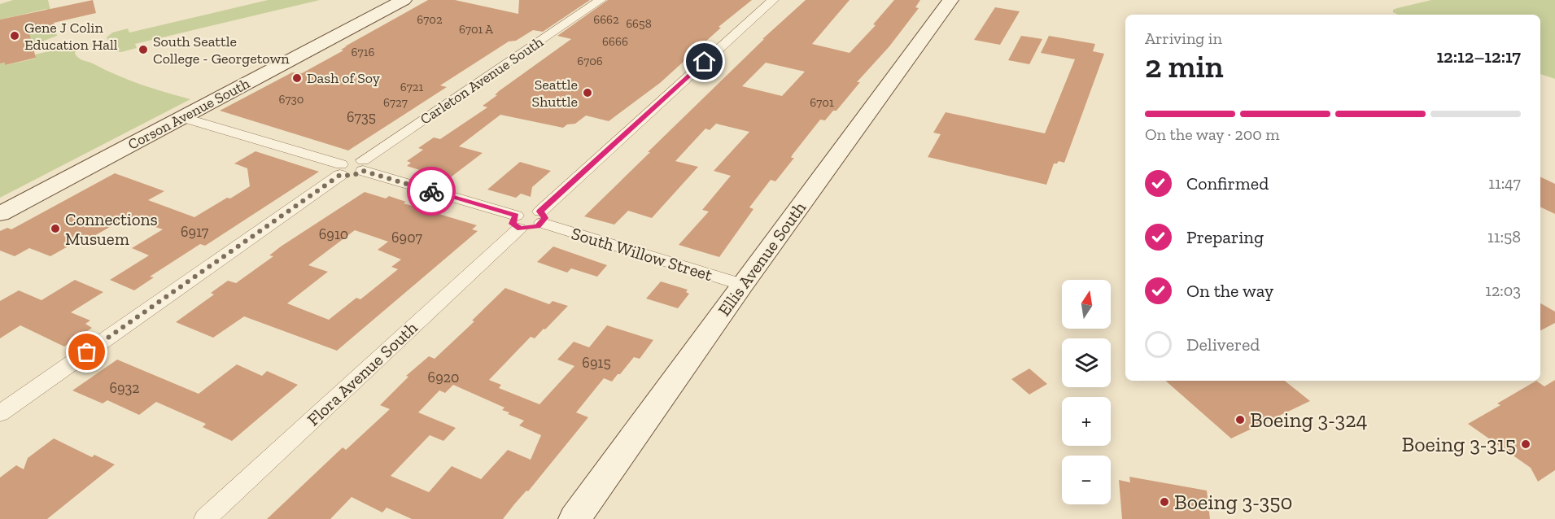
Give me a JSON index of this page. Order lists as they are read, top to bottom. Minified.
{"streets":{"street":["Carleton Avenue South","Corson Avenue South","South Willow Street","Ellis Avenue South","Flora Avenue South"]},"crossings":[["South Willow Street","Ellis Avenue South"]],"places":["Gene J Colin Education Hall","South Seattle College - Georgetown","Dash of Soy","Seattle Shuttle","Connections Musuem","Boeing 3-324","Boeing 3-315","Boeing 3-350"],"house_numbers":["6702","6662","6658","6701 A","6666","6716","6706","6721","6730","6727","6701","6735","6917","6910","6907","6915","6920","6932"],"north":"top","page":{"heading":["2 min","Arriving in","12:12–12:17"],"bar":"On the way · 200 m","list":[["Confirmed","11:47"],["Preparing","11:58"],["On the way","12:03"],"Delivered"],"map_buttons":["+","−"]}}
